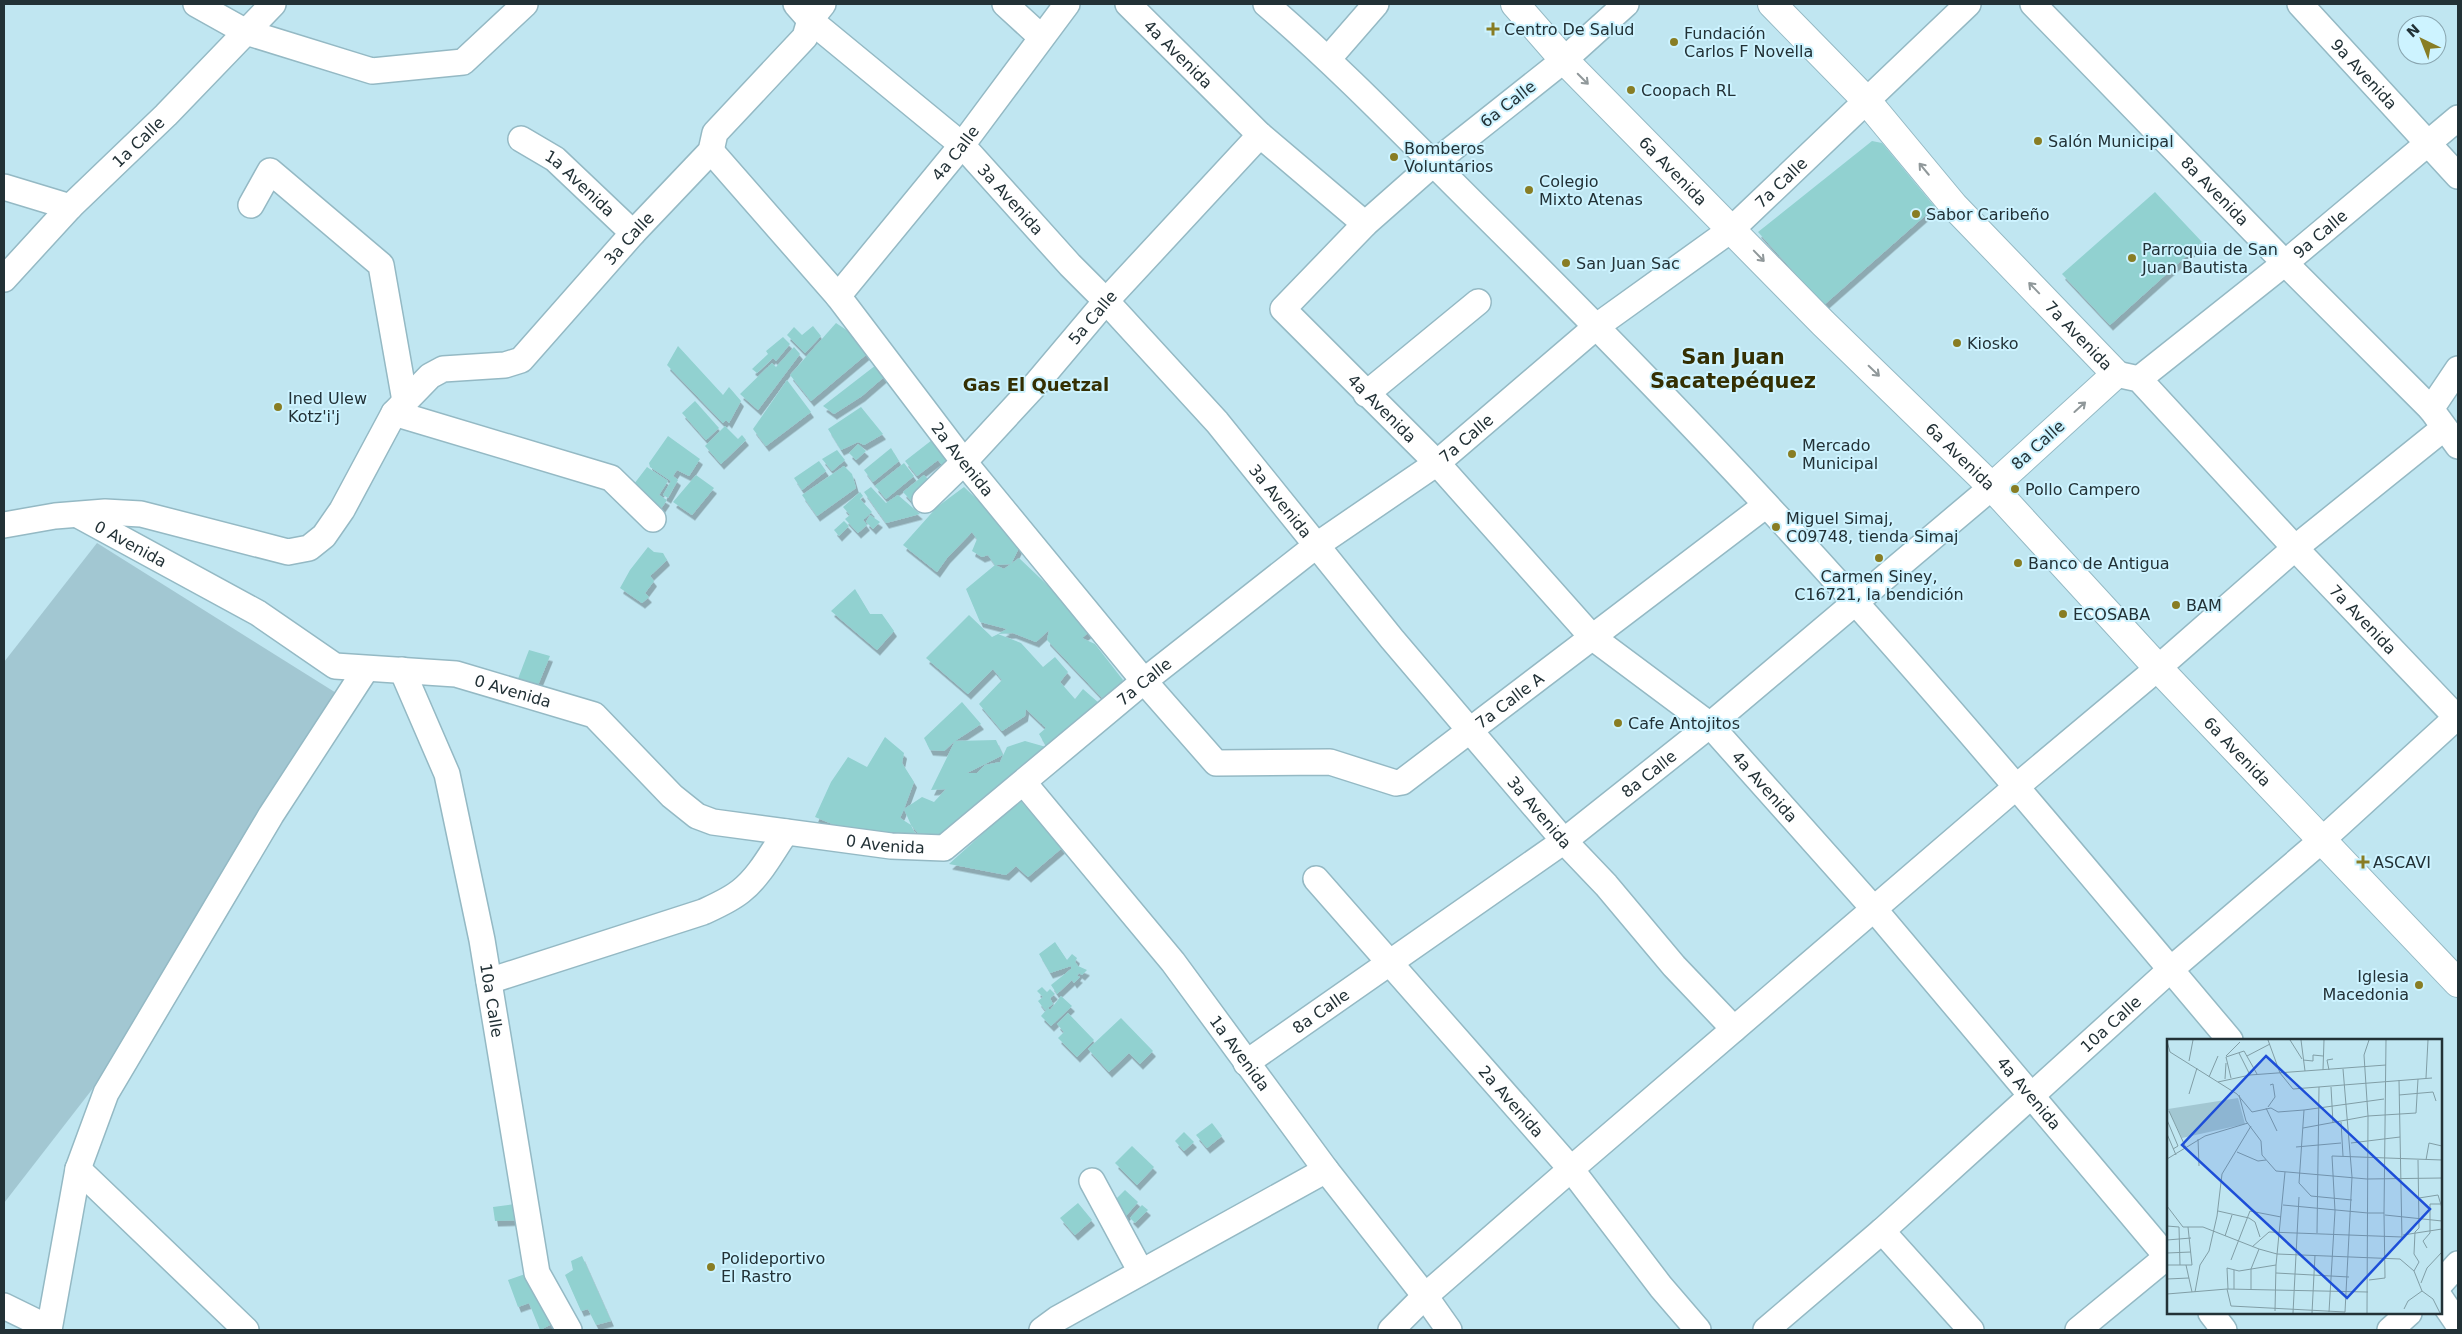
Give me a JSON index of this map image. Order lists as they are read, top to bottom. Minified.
{"streets":{"main road":["6a Avenida","7a Avenida","8a Calle"],"street":["4a Avenida","9a Avenida","6a Calle","1a Calle","4a Calle","7a Calle","1a Avenida","8a Avenida","3a Avenida","9a Calle","3a Calle","5a Calle","2a Avenida","0 Avenida","7a Calle A","10a Calle"]},"crossings":[["4a Avenida","6a Calle"],["4a Avenida","7a Calle"],["4a Avenida","5a Calle"],["4a Avenida","8a Calle"],["4a Avenida","7a Calle A"],["4a Avenida","10a Calle"],["9a Avenida","9a Calle"],["6a Calle","6a Avenida"],["4a Calle","3a Avenida"],["4a Calle","2a Avenida"],["6a Avenida","7a Calle"],["6a Avenida","8a Calle"],["6a Avenida","10a Calle"],["7a Calle","1a Avenida"],["7a Calle","3a Avenida"],["7a Calle","7a Avenida"],["7a Calle","2a Avenida"],["7a Calle","0 Avenida"],["1a Avenida","3a Calle"],["1a Avenida","8a Calle"],["8a Avenida","9a Calle"],["3a Avenida","3a Calle"],["3a Avenida","5a Calle"],["3a Avenida","8a Calle"],["3a Avenida","7a Calle A"],["9a Calle","7a Avenida"],["9a Calle","8a Calle"],["3a Calle","2a Avenida"],["3a Calle","0 Avenida"],["5a Calle","2a Avenida"],["7a Avenida","8a Calle"],["7a Avenida","10a Calle"],["8a Calle","2a Avenida"],["2a Avenida","7a Calle A"],["0 Avenida","10a Calle"]],"one_way":["6a Avenida","7a Avenida"],"districts":["San Juan Sacatepéquez","Gas El Quetzal"],"places":{"health":["Centro De Salud","ASCAVI"],"other":["Fundación Carlos F Novella","Coopach RL","Salón Municipal","Bomberos Voluntarios","Colegio Mixto Atenas","Sabor Caribeño","Parroquia de San Juan Bautista","San Juan Sac","Kiosko","Ined Ulew Kotz'i'j","Mercado Municipal","Pollo Campero","Miguel Simaj, C09748, tienda Simaj","Carmen Siney, C16721, la bendición","Banco de Antigua","BAM","ECOSABA","Cafe Antojitos","Iglesia Macedonia","Polideportivo El Rastro"]},"north":"top left"}
